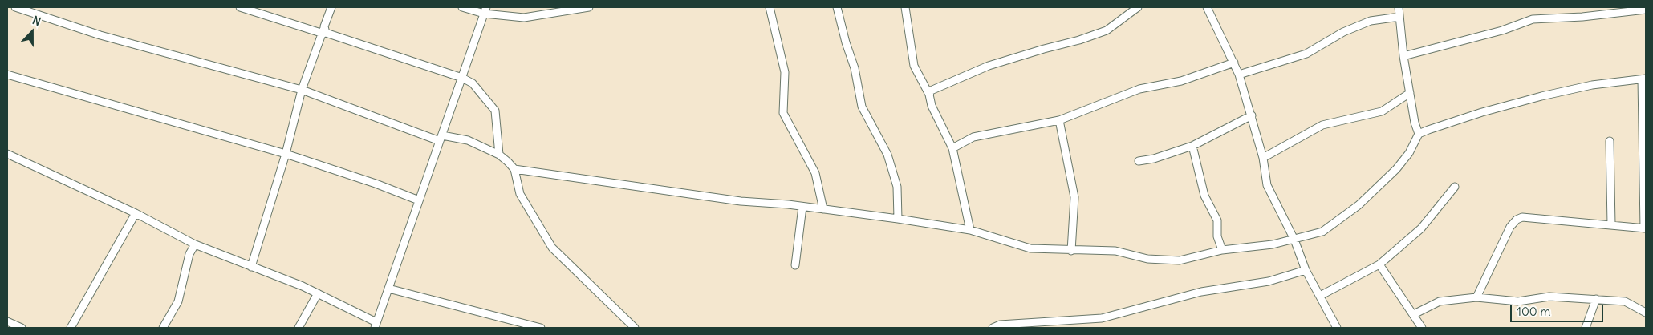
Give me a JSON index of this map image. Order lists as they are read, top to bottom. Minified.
{"scale_bar":"100 m","north":"top"}
